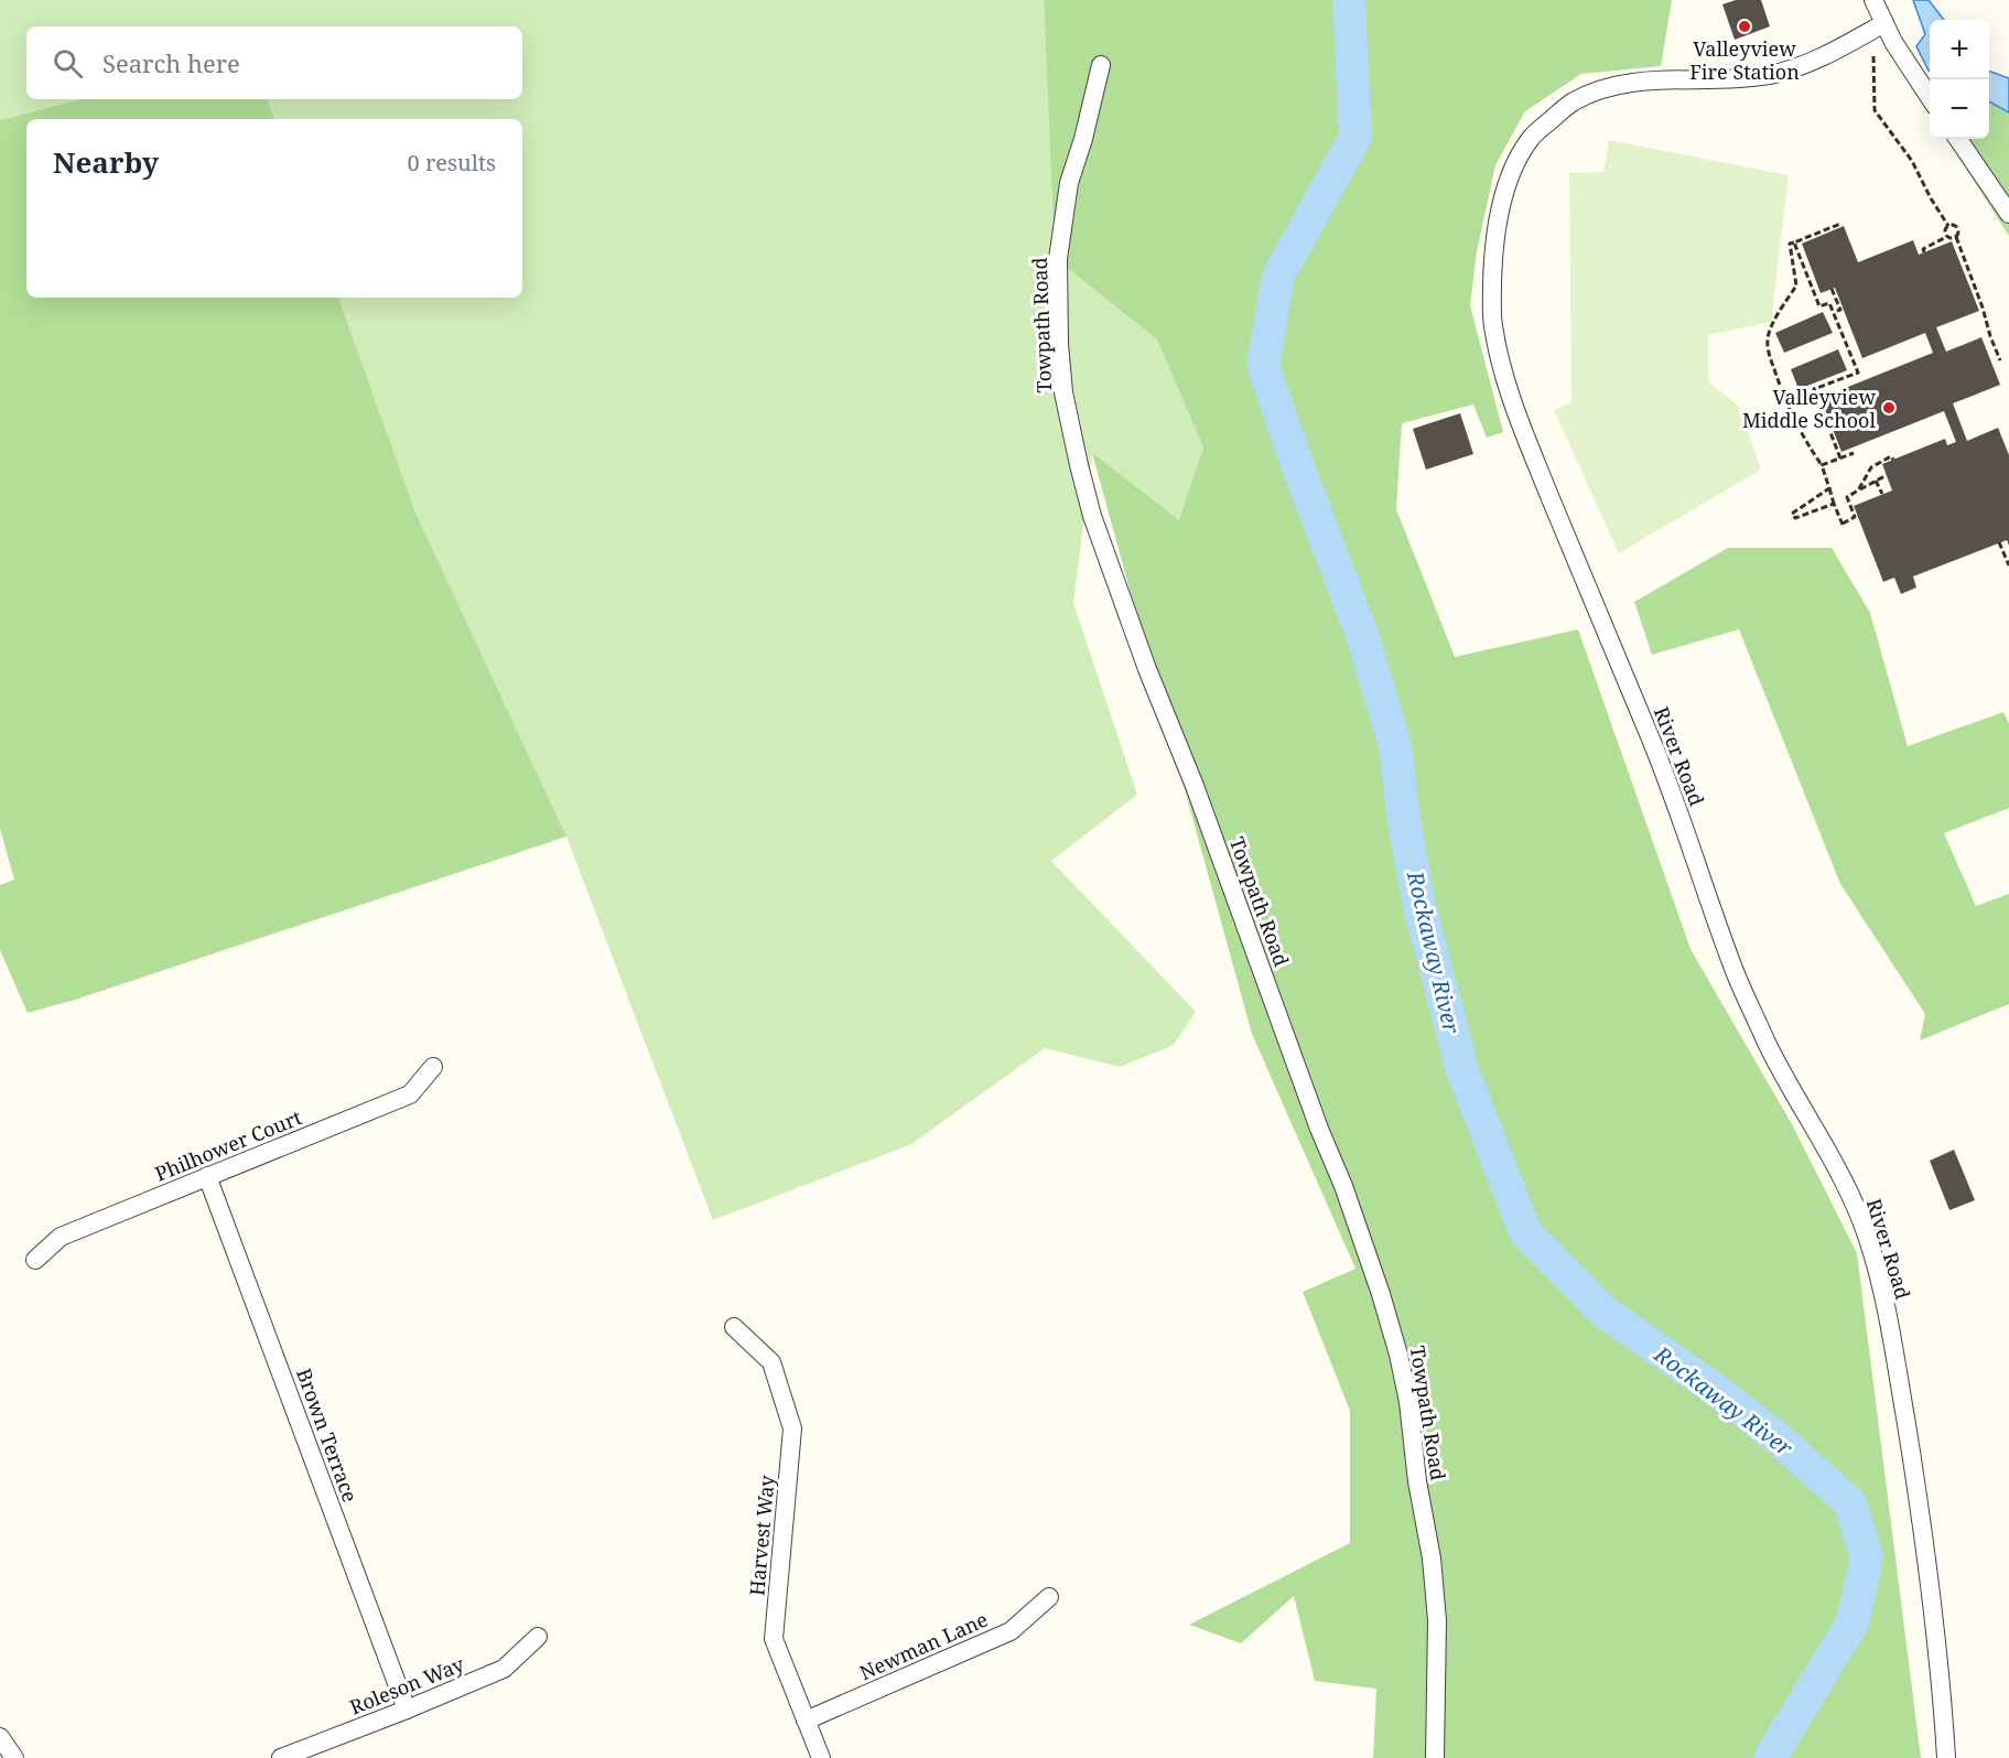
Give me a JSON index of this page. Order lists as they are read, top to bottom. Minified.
{"streets":{"street":["Towpath Road","River Road","Philhower Court","Brown Terrace","Harvest Way","Newman Lane","Roleson Way"]},"crossings":[["Philhower Court","Brown Terrace"],["Brown Terrace","Roleson Way"],["Harvest Way","Newman Lane"]],"water":["Rockaway River"],"places":["Valleyview Fire Station","Valleyview Middle School"],"page":{"map_buttons":["+","−"],"search":"Search here","heading":["Nearby","0 results"]}}
